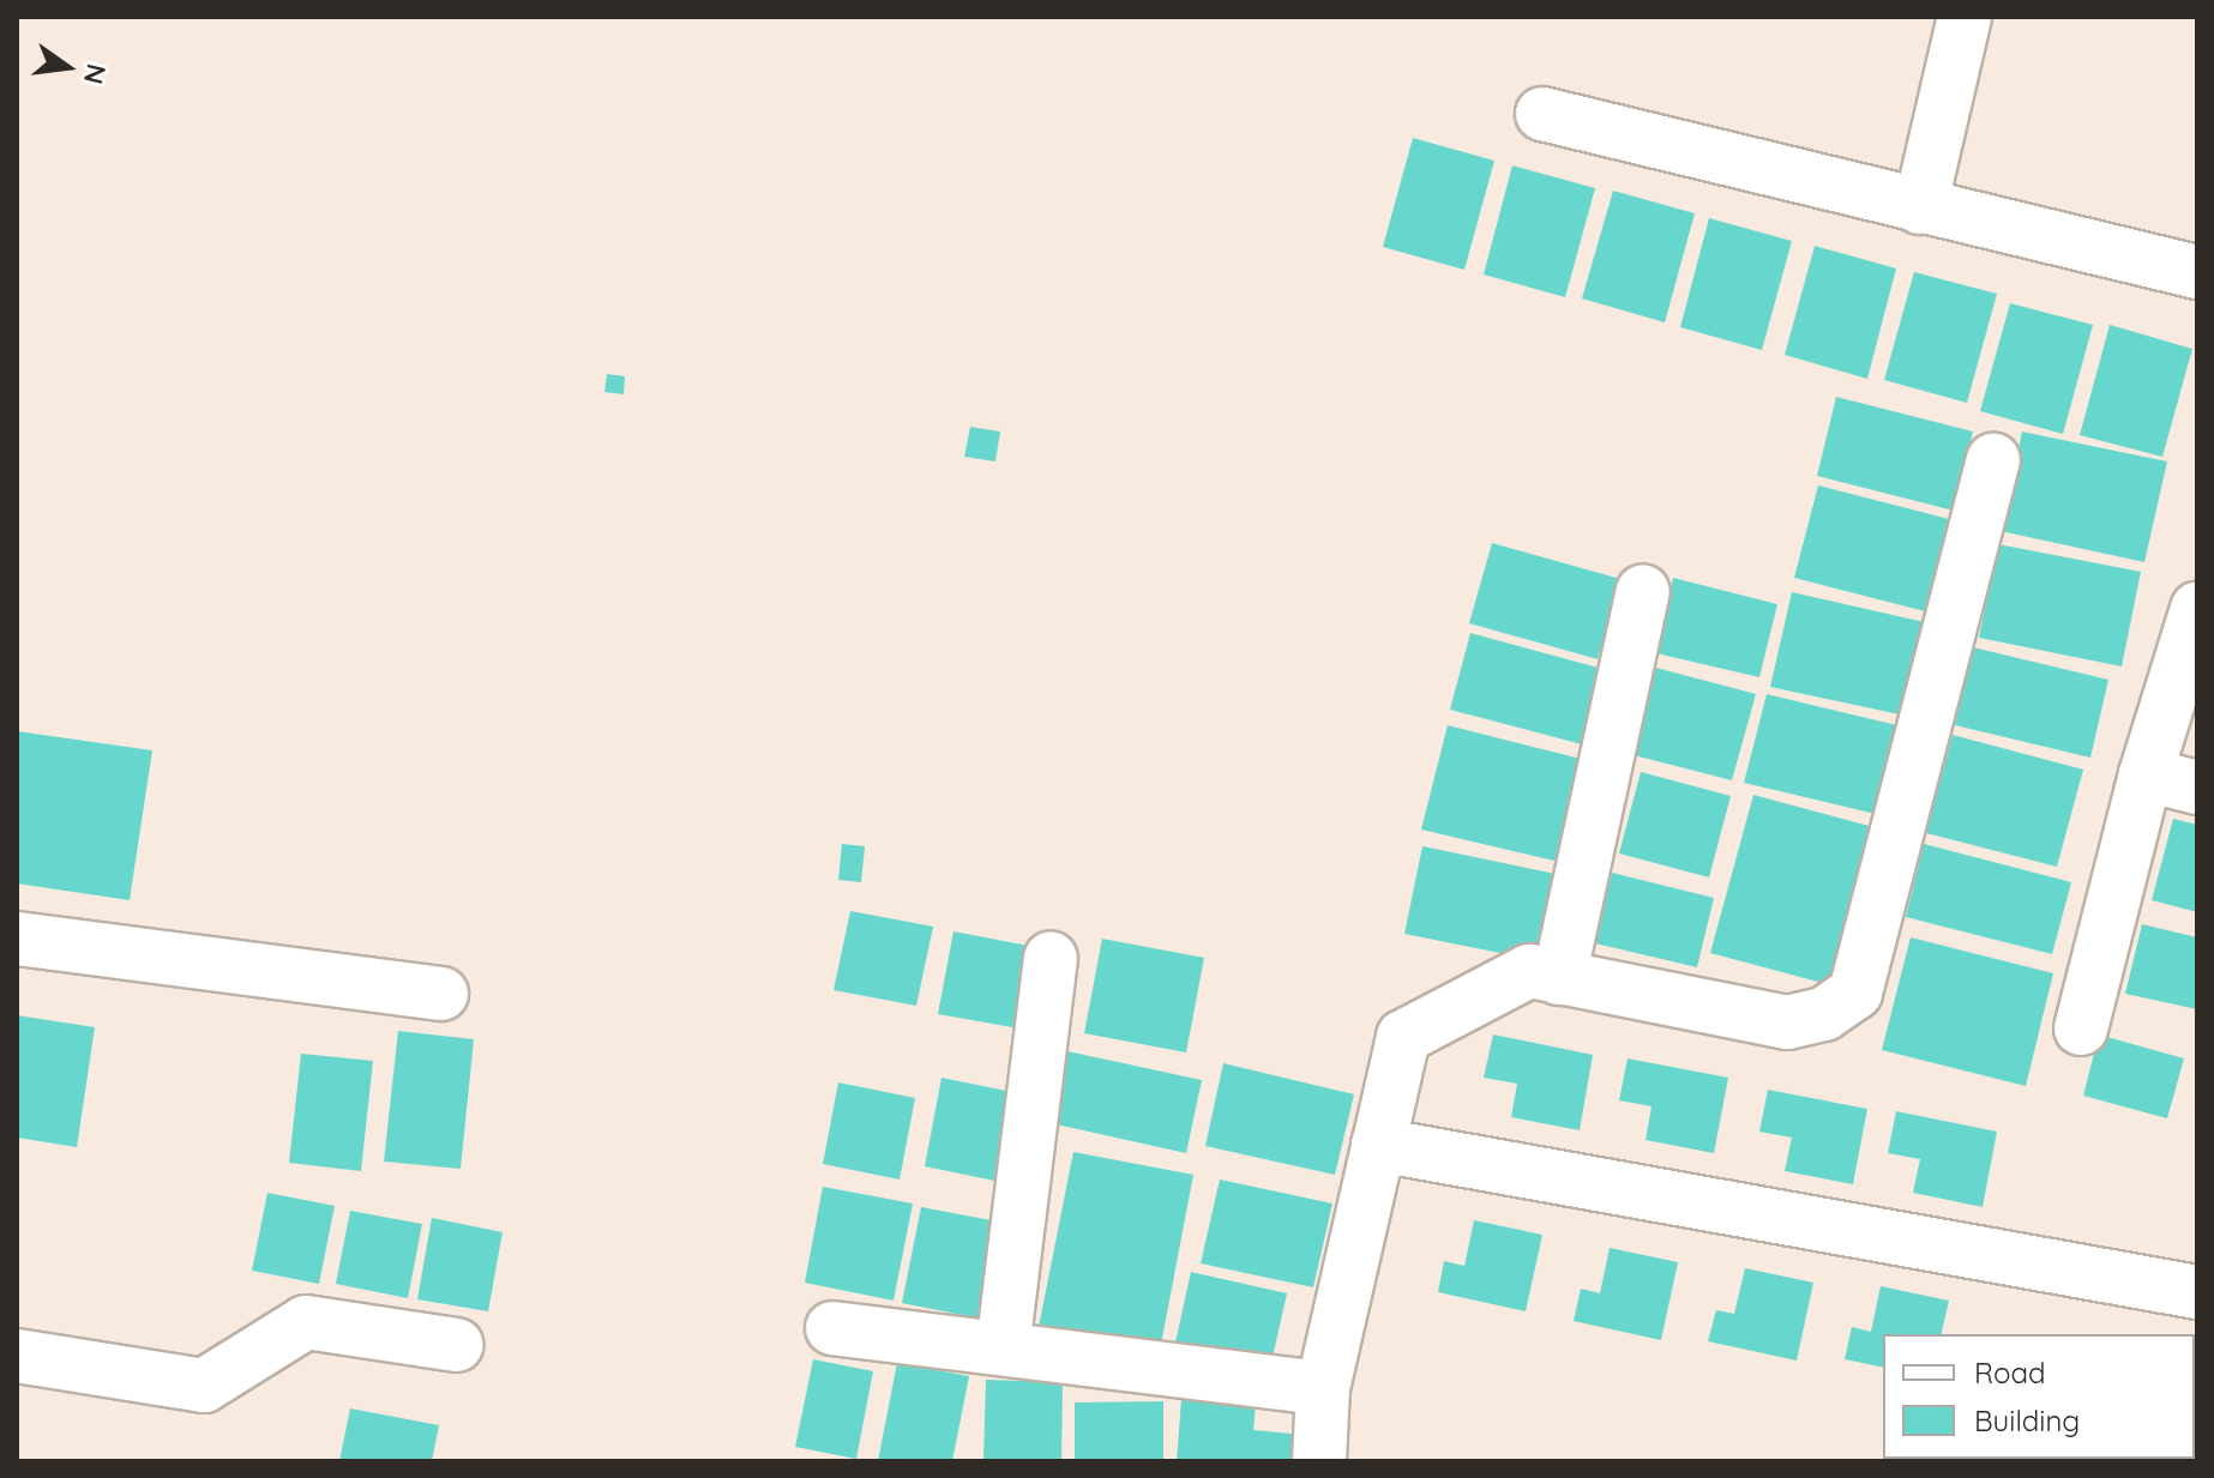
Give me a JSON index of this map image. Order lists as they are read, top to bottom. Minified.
{"legend":["Road","Building"],"north":"right"}
